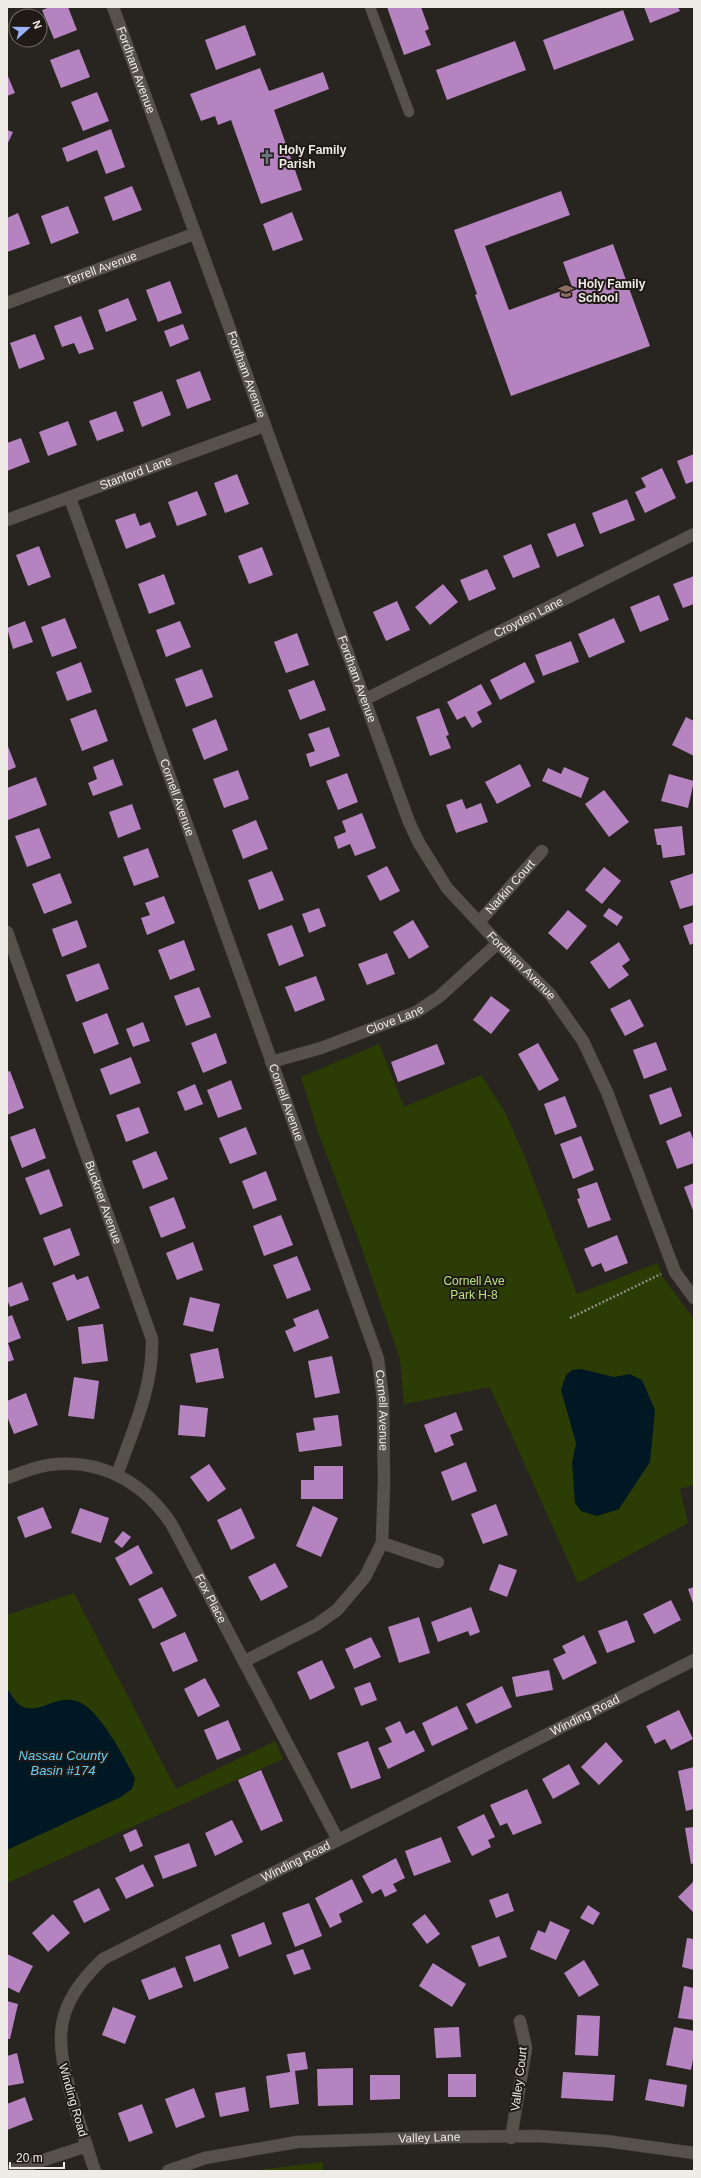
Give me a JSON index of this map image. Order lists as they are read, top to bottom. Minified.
{"streets":{"street":["Fordham Avenue","Terrell Avenue","Stanford Lane","Croyden Lane","Cornell Avenue","Narkin Court","Clove Lane","Buckner Avenue","Fox Place","Winding Road","Valley Court","Valley Lane"]},"crossings":[["Fordham Avenue","Terrell Avenue"],["Fordham Avenue","Stanford Lane"],["Fordham Avenue","Croyden Lane"],["Fordham Avenue","Narkin Court"],["Fordham Avenue","Clove Lane"],["Stanford Lane","Cornell Avenue"],["Cornell Avenue","Clove Lane"],["Cornell Avenue","Fox Place"],["Buckner Avenue","Fox Place"],["Fox Place","Winding Road"],["Valley Court","Valley Lane"]],"water":["Nassau County Basin #174"],"parks":["Cornell Ave Park H-8"],"places":{"church":["Holy Family Parish"],"school or university":["Holy Family School"]},"scale_bar":"20 m","north":"right"}
